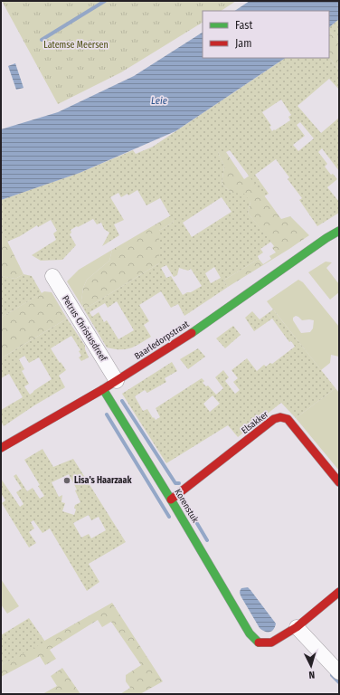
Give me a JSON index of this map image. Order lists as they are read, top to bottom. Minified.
{"streets":{"street":["Petrus Christusdreef","Baarledorpstraat","Elsakker","Korenstuk"]},"crossings":[["Petrus Christusdreef","Baarledorpstraat"],["Baarledorpstraat","Korenstuk"],["Elsakker","Korenstuk"]],"water":["Leie"],"parks":["Latemse Meersen"],"places":["Lisa's Haarzaak"],"legend":["Fast","Jam"],"north":"bottom"}
